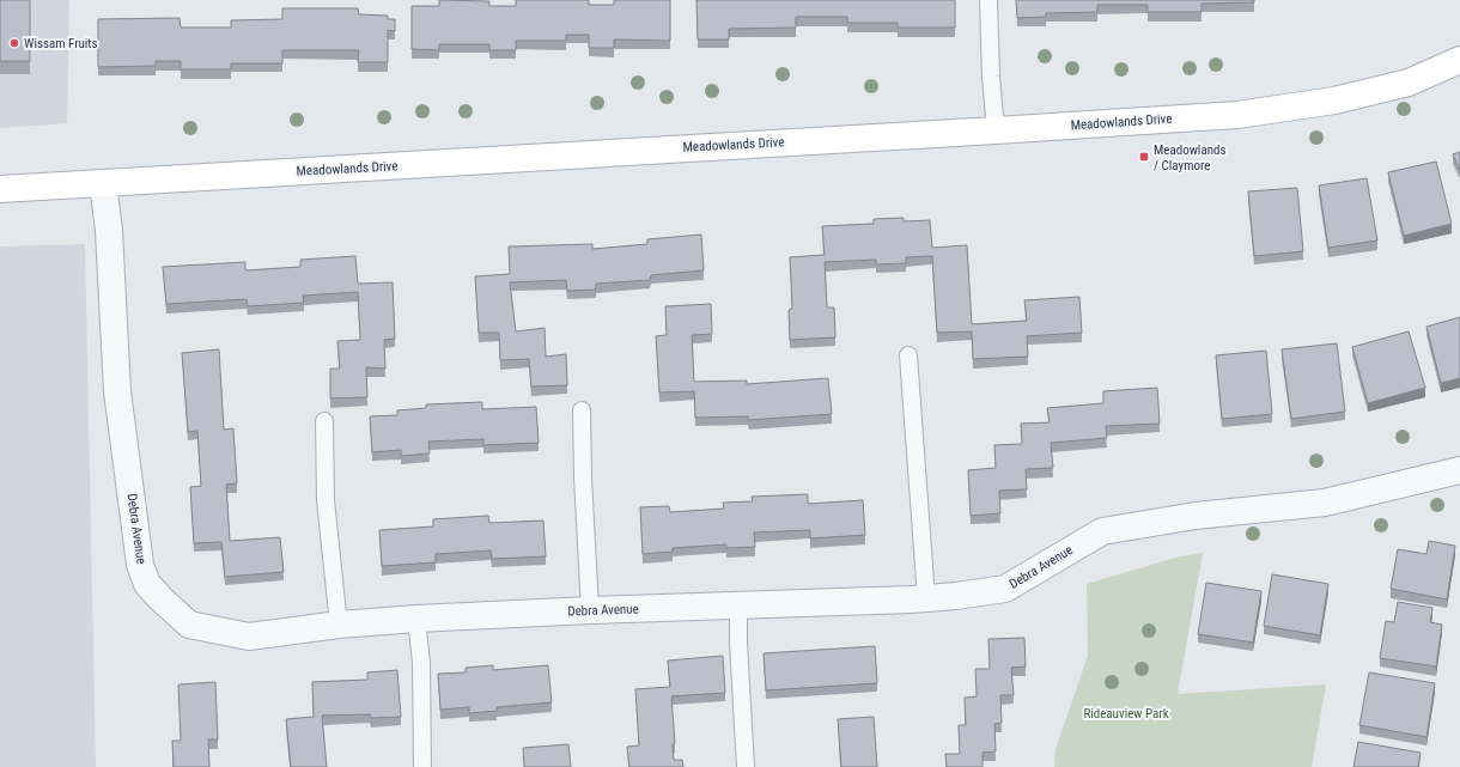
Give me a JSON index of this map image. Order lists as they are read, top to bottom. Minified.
{"streets":{"main road":["Meadowlands Drive"],"street":["Debra Avenue"]},"crossings":[["Meadowlands Drive","Debra Avenue"]],"parks":["Rideauview Park"],"places":{"other":["Wissam Fruits"],"transit":["Meadowlands / Claymore"]}}
